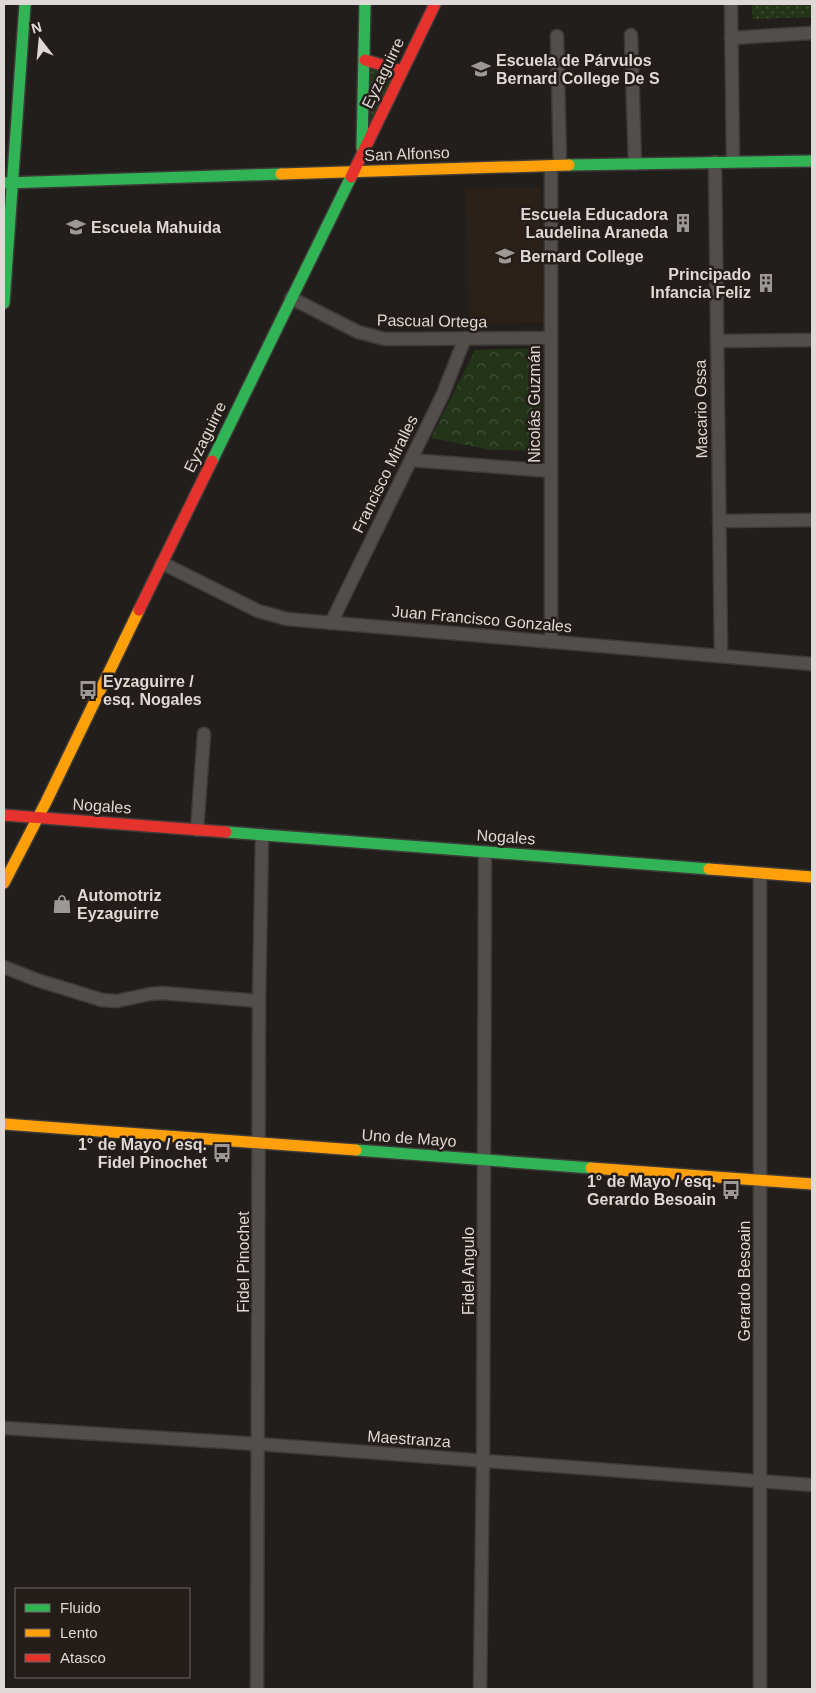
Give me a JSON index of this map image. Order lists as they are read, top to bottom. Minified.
{"streets":{"street":["Eyzaguirre","San Alfonso","Pascual Ortega","Nicolás Guzmán","Macario Ossa","Francisco Miralles","Juan Francisco Gonzales","Nogales","Uno de Mayo","Fidel Pinochet","Fidel Angulo","Gerardo Besoain","Maestranza"]},"crossings":[["Eyzaguirre","San Alfonso"],["Eyzaguirre","Pascual Ortega"],["Eyzaguirre","Juan Francisco Gonzales"],["Eyzaguirre","Nogales"],["San Alfonso","Nicolás Guzmán"],["San Alfonso","Macario Ossa"],["Pascual Ortega","Nicolás Guzmán"],["Pascual Ortega","Francisco Miralles"],["Nicolás Guzmán","Juan Francisco Gonzales"],["Macario Ossa","Juan Francisco Gonzales"],["Francisco Miralles","Juan Francisco Gonzales"],["Nogales","Fidel Pinochet"],["Nogales","Fidel Angulo"],["Nogales","Gerardo Besoain"],["Uno de Mayo","Fidel Pinochet"],["Uno de Mayo","Fidel Angulo"],["Uno de Mayo","Gerardo Besoain"],["Fidel Pinochet","Maestranza"],["Fidel Angulo","Maestranza"],["Gerardo Besoain","Maestranza"]],"places":{"school or university":["Escuela de Párvulos Bernard College De S","Escuela Mahuida","Bernard College"],"building":["Escuela Educadora Laudelina Araneda","Principado Infancia Feliz"],"bus stop":["Eyzaguirre / esq. Nogales","1° de Mayo / esq. Fidel Pinochet","1° de Mayo / esq. Gerardo Besoain"],"shop":["Automotriz Eyzaguirre"]},"legend":["Fluido","Lento","Atasco"],"north":"top"}
